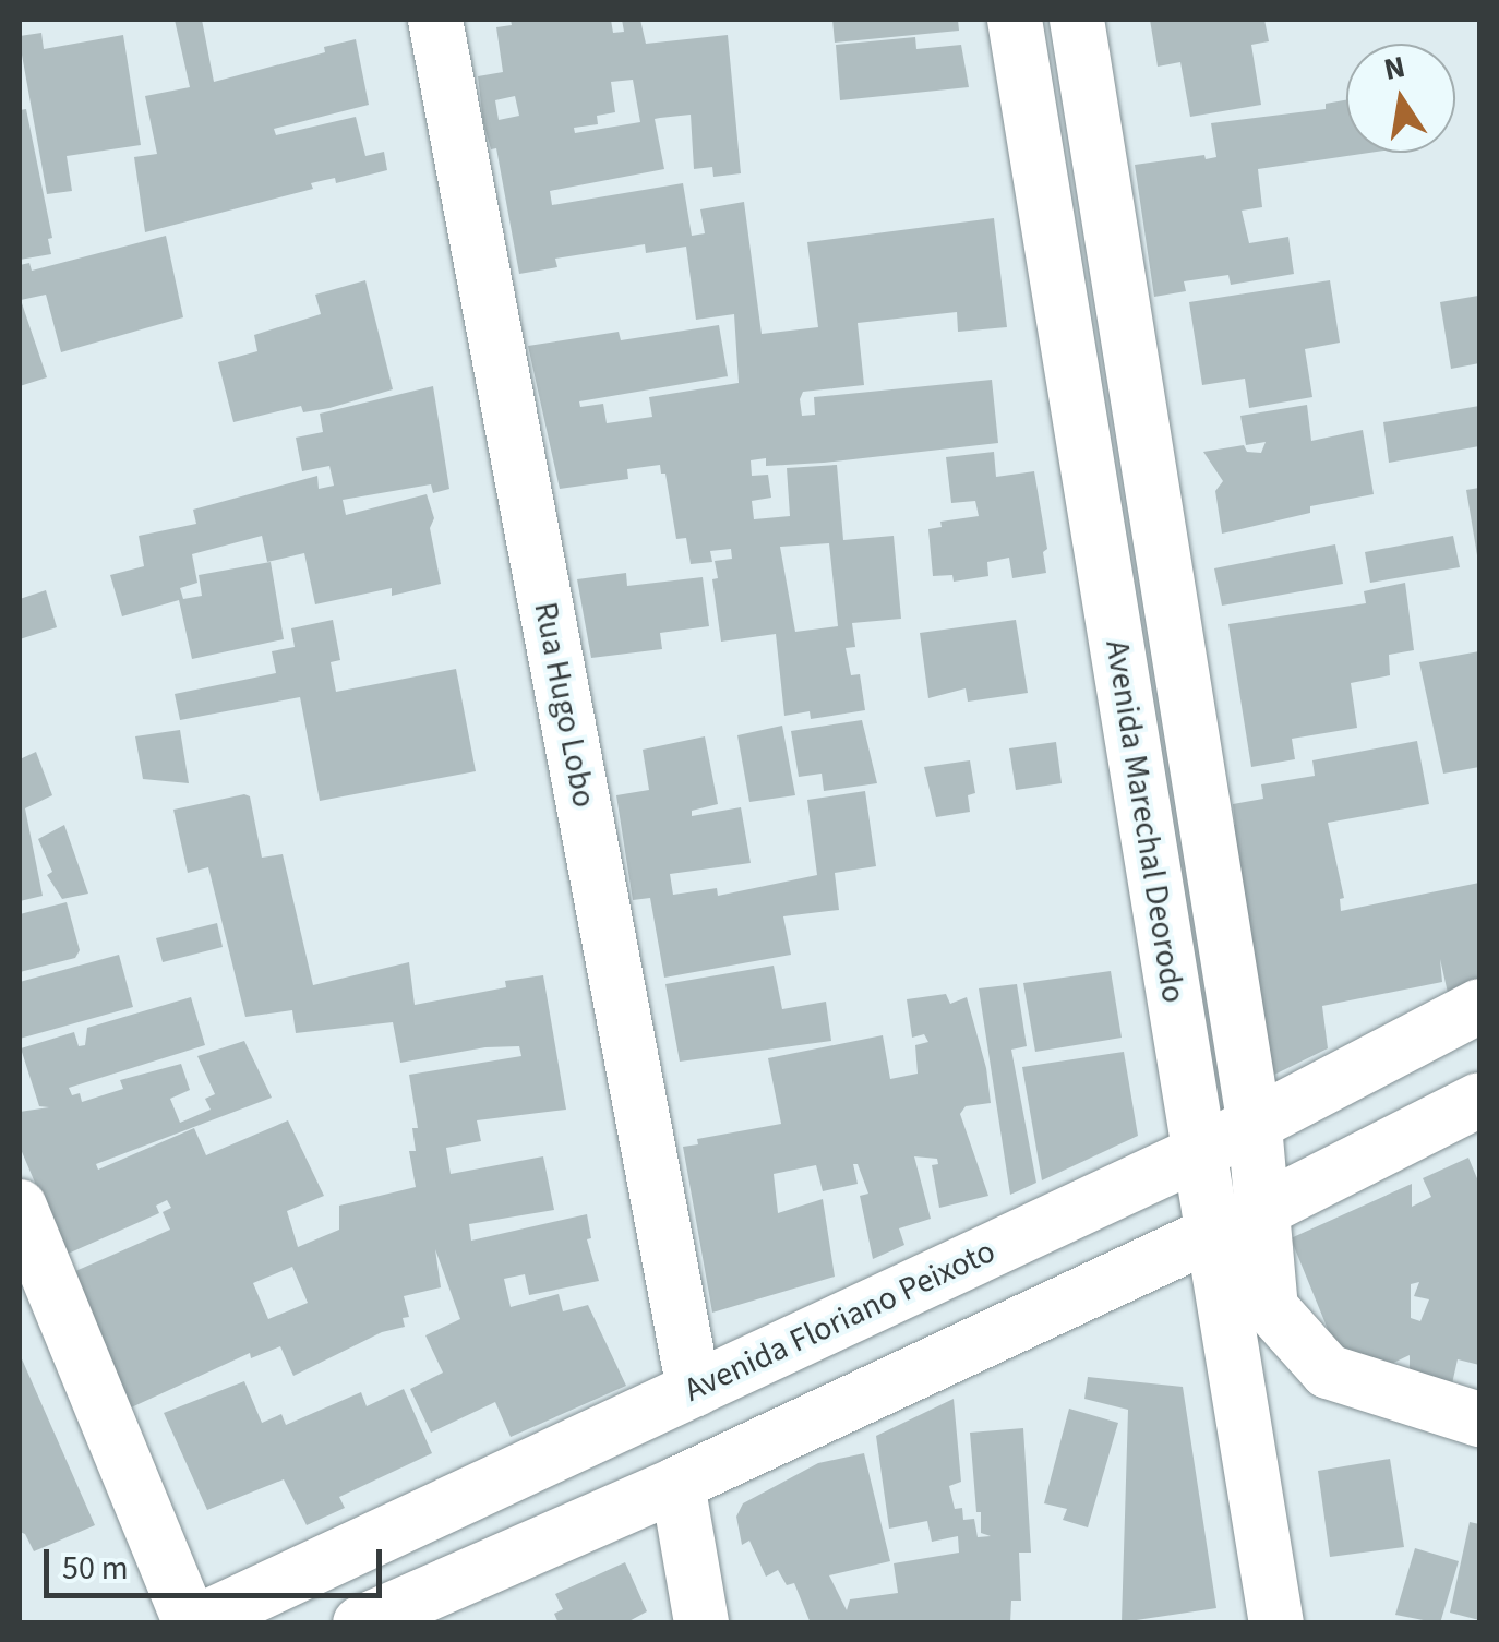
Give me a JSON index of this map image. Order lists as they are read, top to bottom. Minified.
{"streets":{"street":["Rua Hugo Lobo","Avenida Marechal Deorodo","Avenida Floriano Peixoto"]},"crossings":[["Rua Hugo Lobo","Avenida Floriano Peixoto"],["Avenida Marechal Deorodo","Avenida Floriano Peixoto"]],"scale_bar":"50 m","north":"top"}
